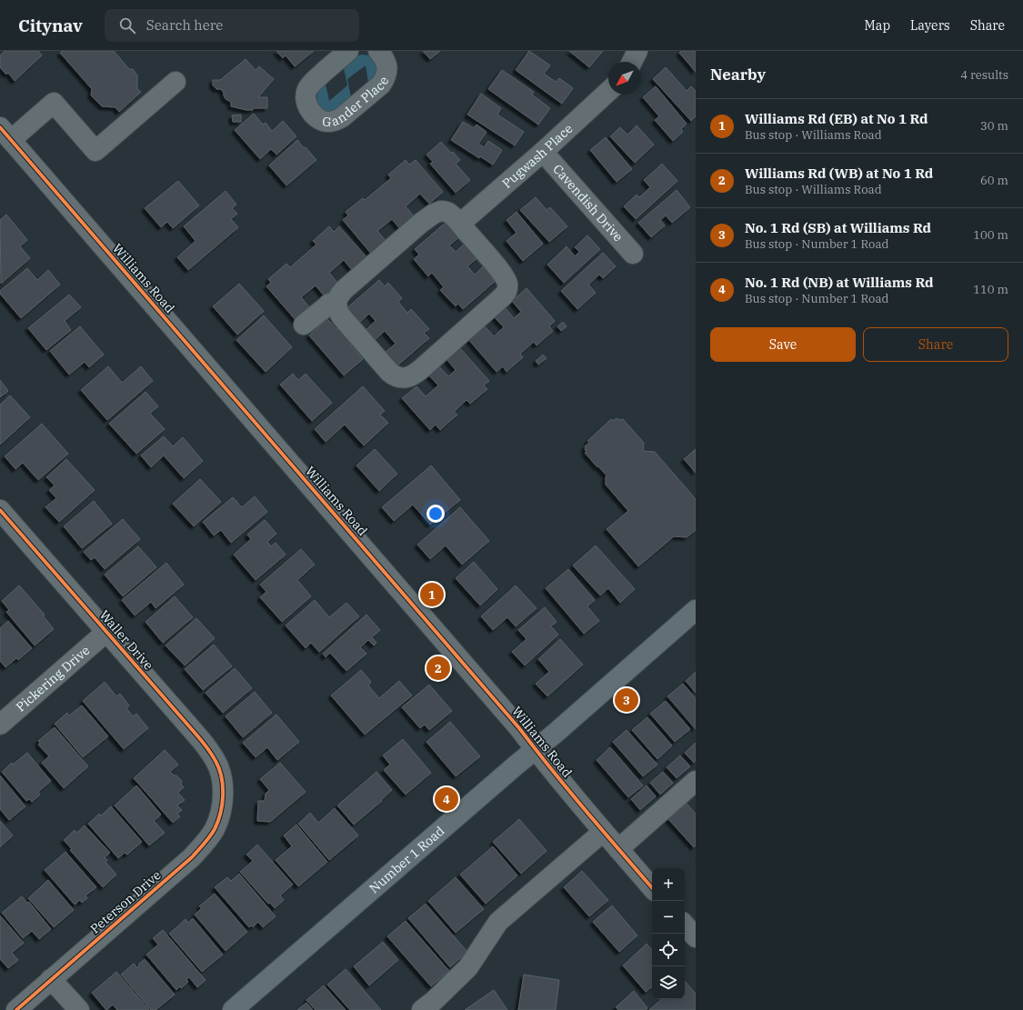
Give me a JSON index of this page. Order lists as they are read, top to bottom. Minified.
{"streets":{"main road":["Number 1 Road"],"street":["Gander Place","Pugwash Place","Cavendish Drive","Williams Road","Waller Drive","Pickering Drive","Peterson Drive"]},"crossings":[["Pugwash Place","Cavendish Drive"],["Williams Road","Number 1 Road"],["Waller Drive","Pickering Drive"],["Waller Drive","Peterson Drive"]],"north":"bottom left","page":{"header":"Citynav","search":"Search here","nav":["Map","Layers","Share"],"heading":["Nearby","4 results"],"list":[{"mark":"1","name":"Williams Rd (EB) at No 1 Rd","note":"Bus stop · Williams Road","value":"30 m"},{"mark":"2","name":"Williams Rd (WB) at No 1 Rd","note":"Bus stop · Williams Road","value":"60 m"},{"mark":"3","name":"No. 1 Rd (SB) at Williams Rd","note":"Bus stop · Number 1 Road","value":"100 m"},{"mark":"4","name":"No. 1 Rd (NB) at Williams Rd","note":"Bus stop · Number 1 Road","value":"110 m"}],"buttons":["Save","Share"],"pins":["1","2","3","4"],"map_buttons":["+","−"]}}
